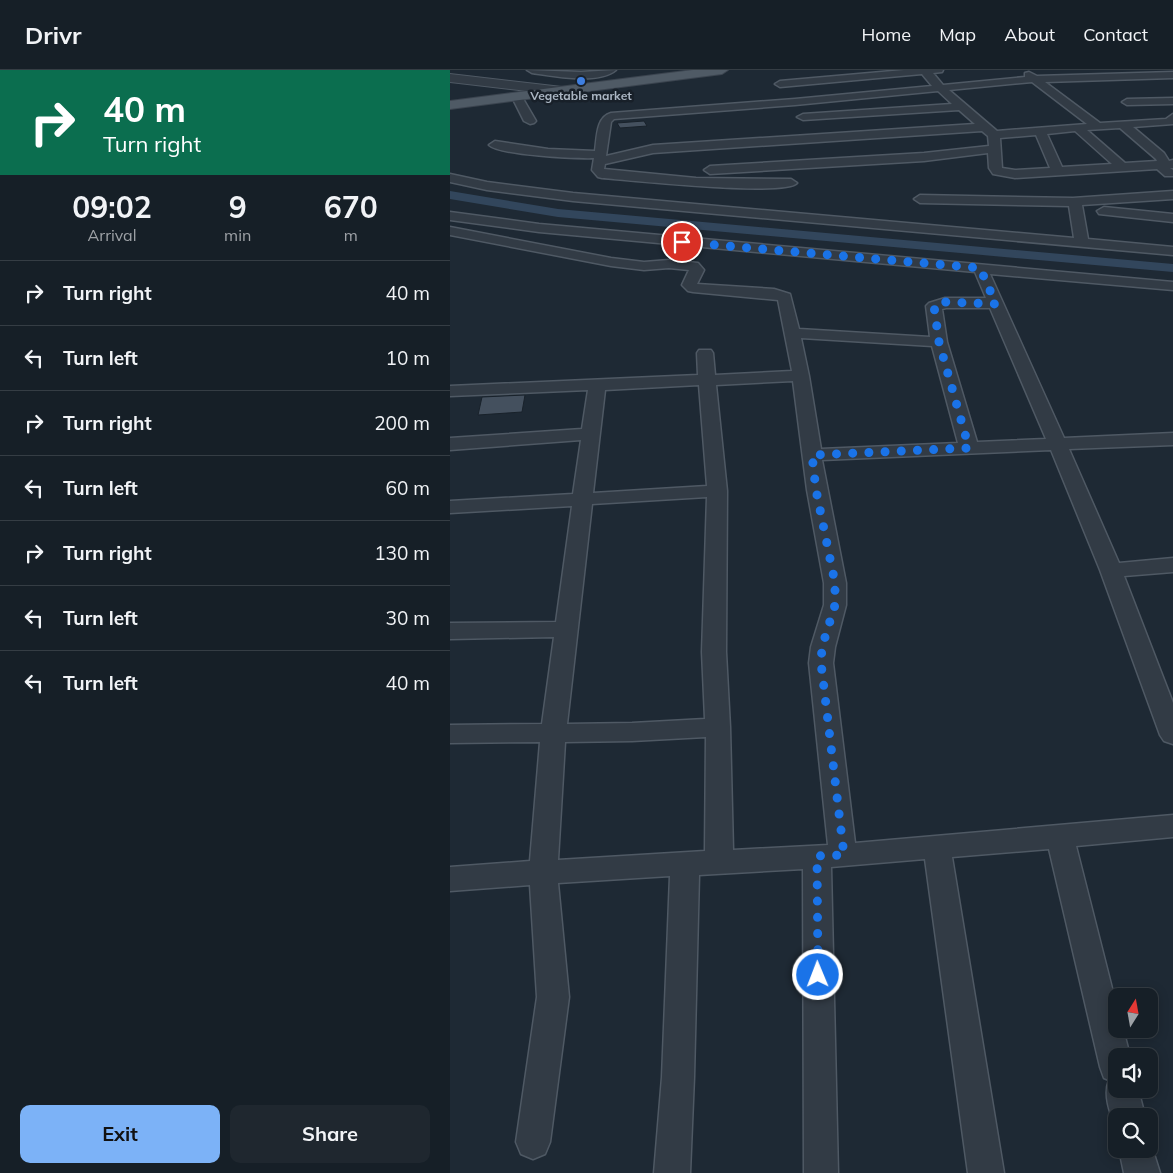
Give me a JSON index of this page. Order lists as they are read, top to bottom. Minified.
{"places":["Vegetable market"],"north":"top","page":{"header":"Drivr","nav":["Home","Map","About","Contact"],"turn":["40 m","Turn right"],"eta":["09:02","Arrival","9","min","670","m"],"list":[{"name":"Turn right","value":"40 m"},{"name":"Turn left","value":"10 m"},{"name":"Turn right","value":"200 m"},{"name":"Turn left","value":"60 m"},{"name":"Turn right","value":"130 m"},{"name":"Turn left","value":"30 m"},{"name":"Turn left","value":"40 m"}],"buttons":["Exit","Share"]}}
